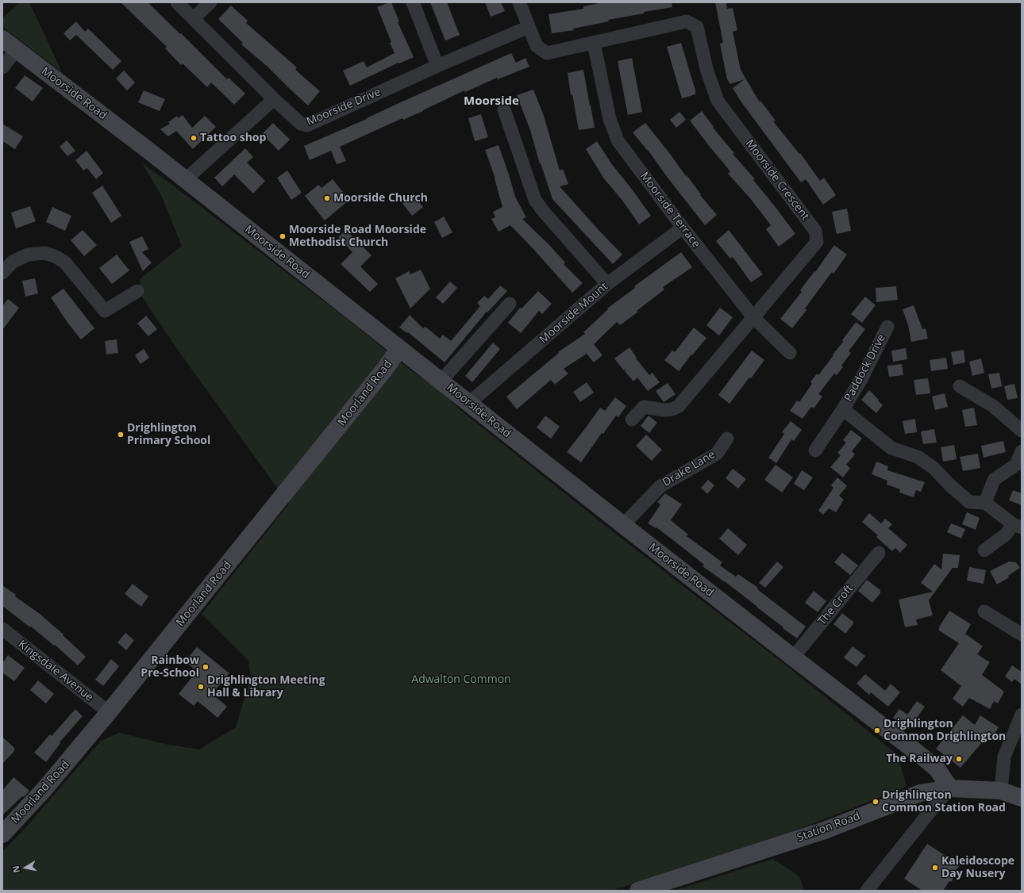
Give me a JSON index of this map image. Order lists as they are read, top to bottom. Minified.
{"streets":{"street":["Moorside Road","Moorside Drive","Moorside Crescent","Moorside Terrace","Moorside Mount","Paddock Drive","Moorland Road","Drake Lane","The Croft","Kingsdale Avenue","Station Road"]},"crossings":[["Moorside Road","Moorside Mount"],["Moorside Road","Moorland Road"],["Moorside Road","Drake Lane"],["Moorside Road","The Croft"],["Moorside Road","Station Road"],["Moorside Drive","Moorside Crescent"],["Moorside Crescent","Moorside Terrace"],["Moorside Terrace","Moorside Mount"],["Moorland Road","Kingsdale Avenue"]],"districts":["Moorside"],"parks":["Adwalton Common"],"places":["Tattoo shop","Moorside Church","Moorside Road Moorside Methodist Church","Drighlington Primary School","Rainbow Pre-School","Drighlington Meeting Hall & Library","Drighlington Common Drighlington","The Railway","Drighlington Common Station Road","Kaleidoscope Day Nusery"],"north":"left"}
